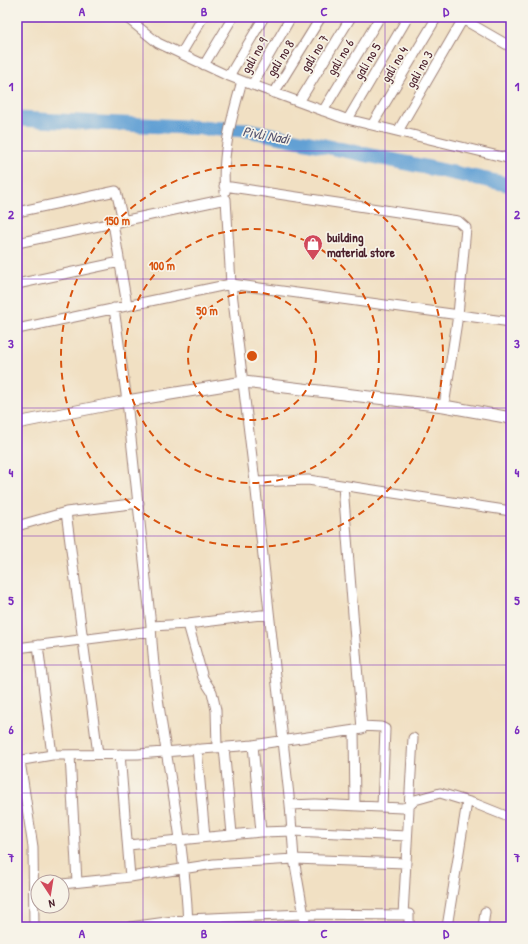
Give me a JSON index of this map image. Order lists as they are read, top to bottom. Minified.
{"streets":{"street":["gali no 7","gali no 9","gali no 6","gali no 8","gali no 5","gali no 4","gali no 3"]},"water":["Pivli Nadi"],"places":{"shop":["building material store"]},"north":"bottom","grid":{"columns":["A","B","C","D"],"rows":["1","2","3","4","5","6","7"]},"rings":["150 m","100 m","50 m"]}
